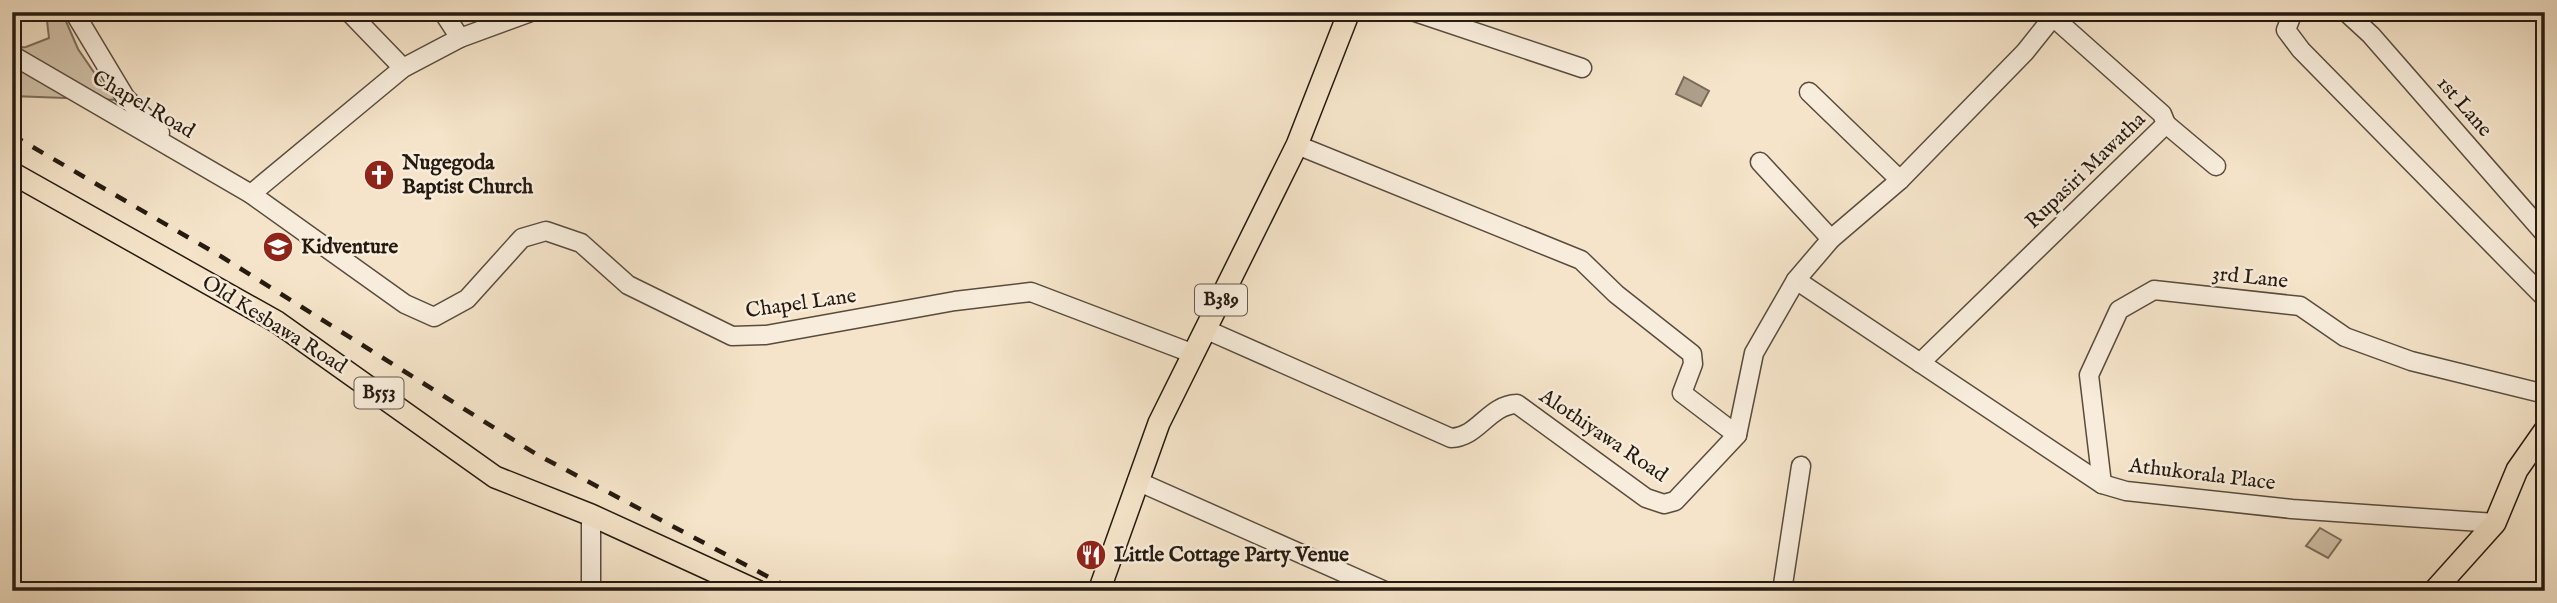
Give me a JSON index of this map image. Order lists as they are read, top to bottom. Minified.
{"streets":{"main road":["B389","Old Kesbawa Road","B553"],"street":["Chapel Road","1st Lane","Rupasiri Mawatha","3rd Lane","Chapel Lane","Alothiyawa Road","Athukorala Place"]},"crossings":[["Chapel Road","Chapel Lane"],["Rupasiri Mawatha","Athukorala Place"],["3rd Lane","Athukorala Place"],["B389","Chapel Lane"],["B389","Alothiyawa Road"]],"places":{"church":["Nugegoda Baptist Church"],"school or university":["Kidventure"],"restaurant":["Little Cottage Party Venue"]}}
